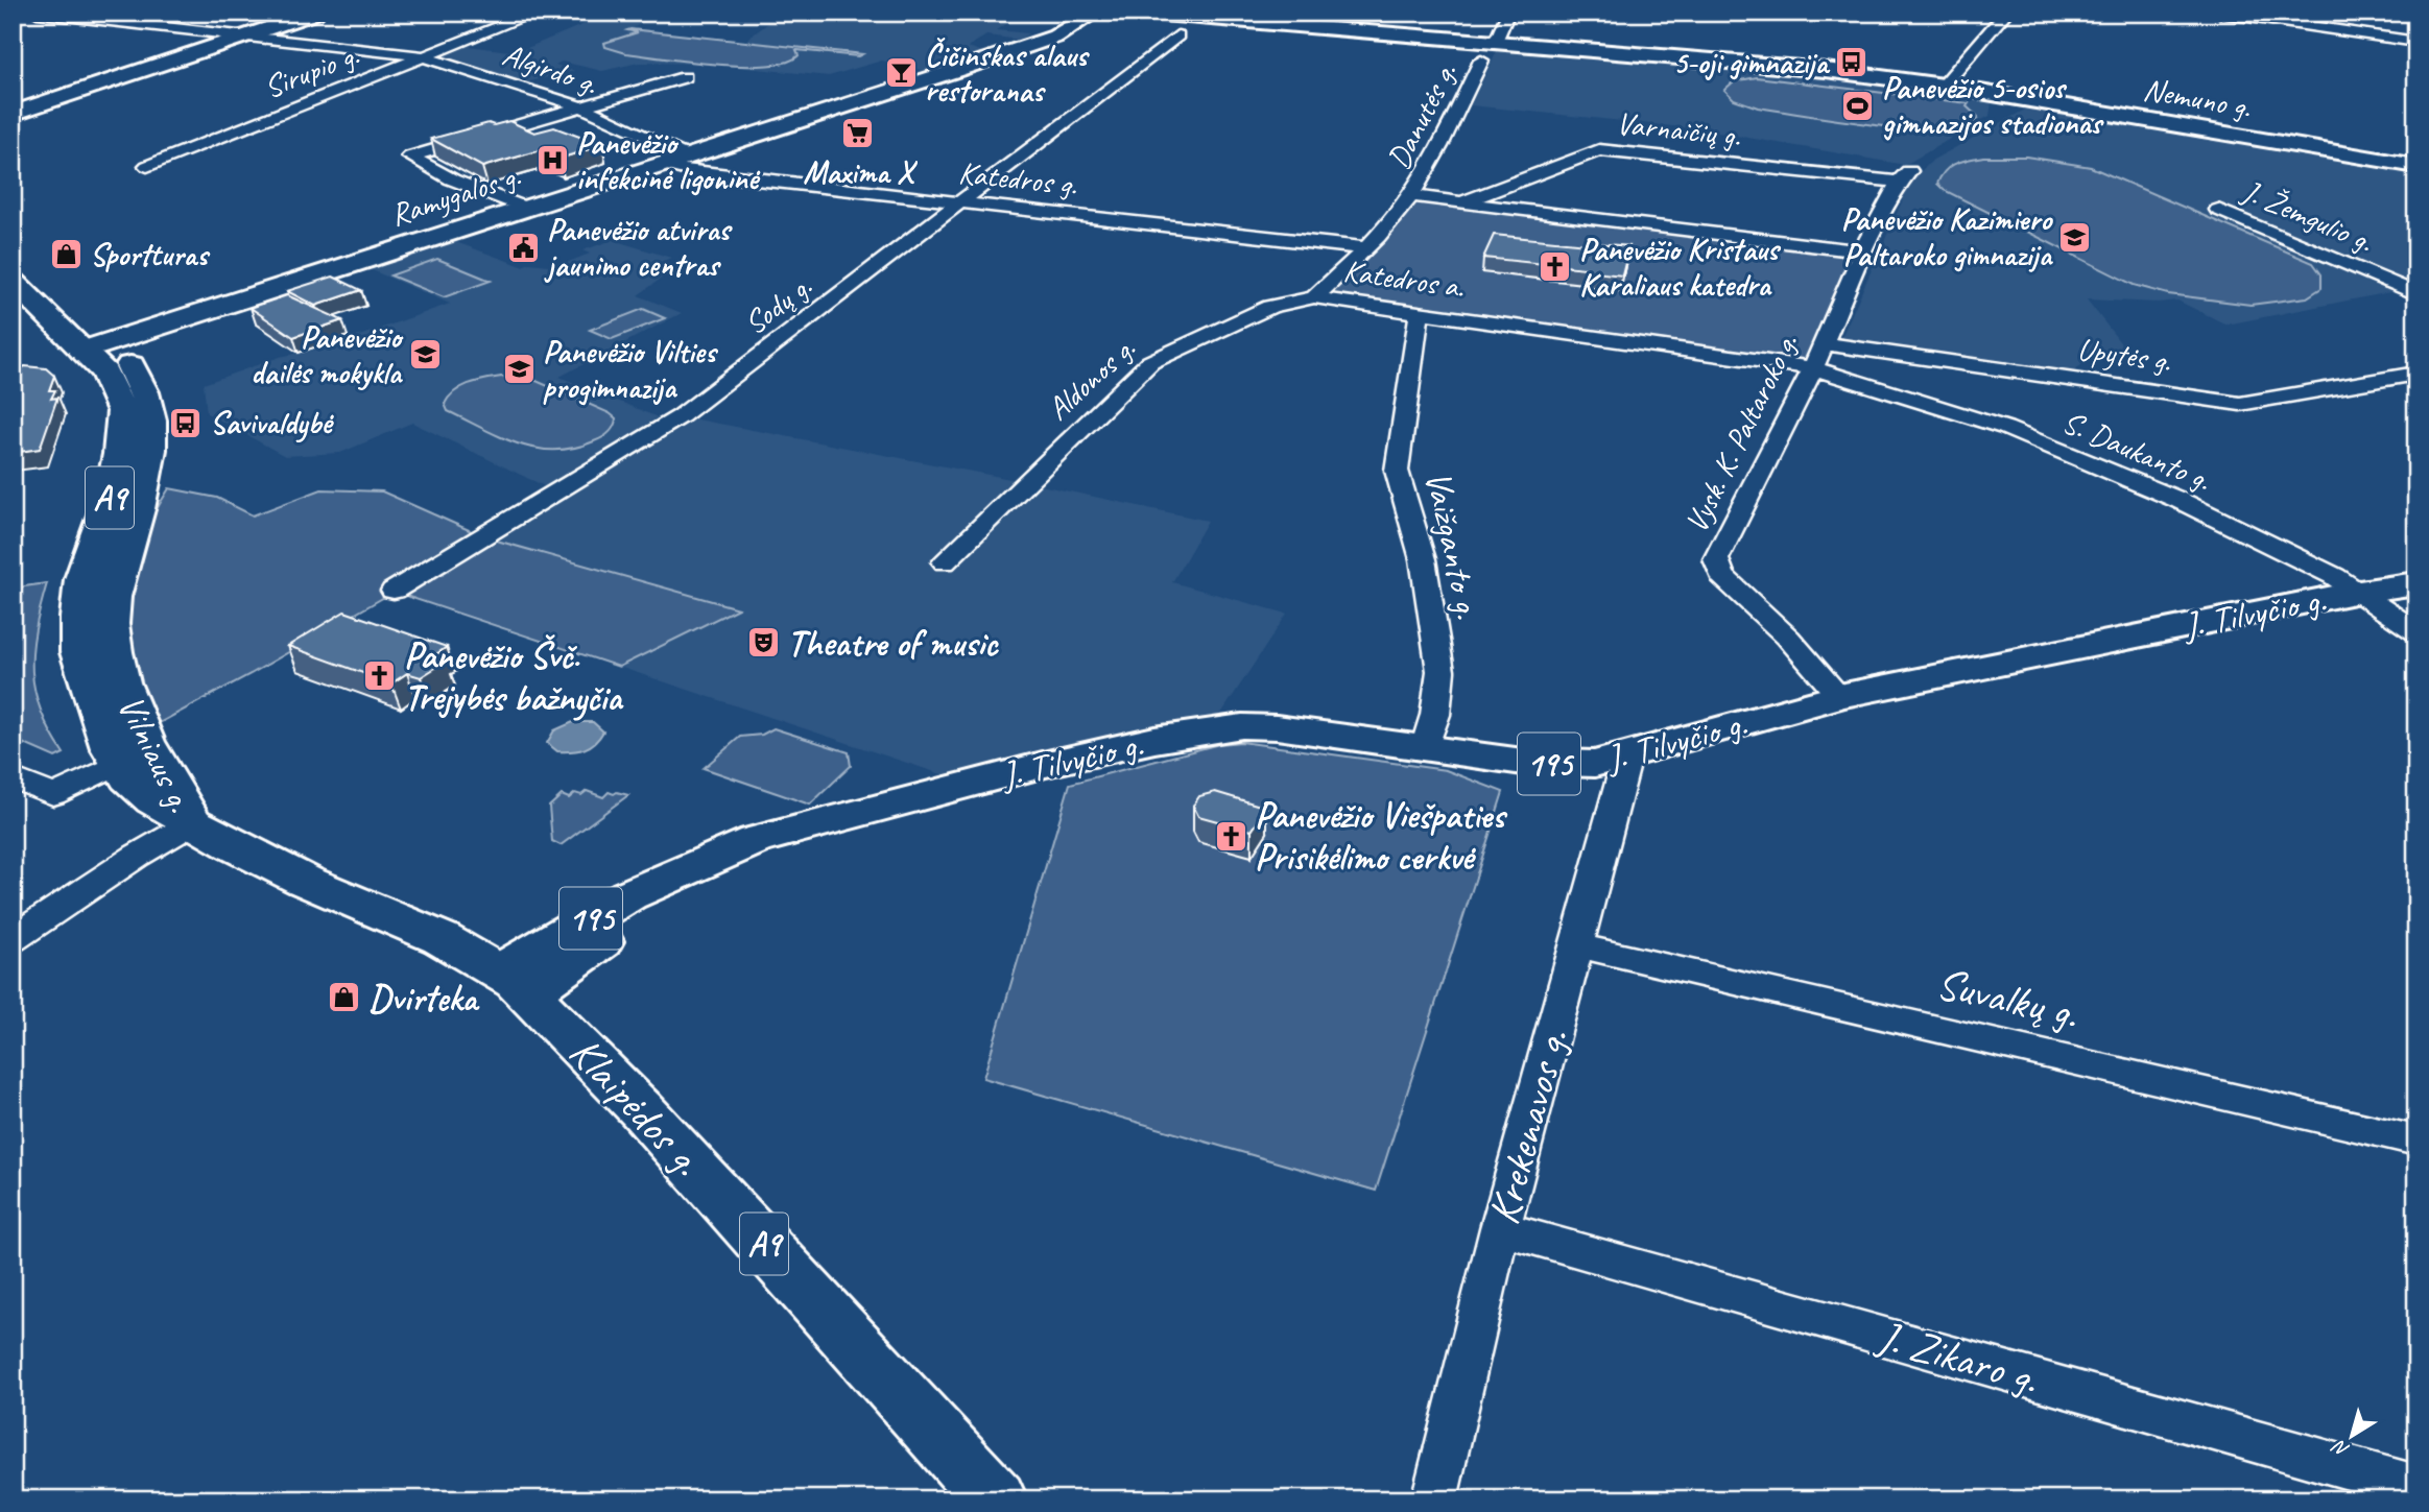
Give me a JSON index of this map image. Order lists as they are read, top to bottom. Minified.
{"streets":{"main road":["Nemuno g.","Ramygalos g.","A9","J. Tilvyčio g.","Vilniaus g.","195","Klaipėdos g."],"street":["Algirdo g.","Sirupio g.","Danutės g.","Varnaičių g.","Katedros g.","J. Žemgulio g.","Katedros a.","Sodų g.","Upytės g.","Aldonos g.","Vysk. K. Paltaroko g.","S. Daukanto g.","Vaižganto g.","Suvalkų g.","Krekenavos g.","J. Zikaro g."]},"crossings":[["Algirdo g.","Sirupio g."],["Algirdo g.","Ramygalos g."],["Nemuno g.","Danutės g."],["Danutės g.","Katedros a."],["Varnaičių g.","Vysk. K. Paltaroko g."],["Katedros g.","Ramygalos g."],["Katedros g.","Katedros a."],["Katedros g.","Sodų g."],["Ramygalos g.","Vilniaus g."],["Katedros a.","Aldonos g."],["Katedros a.","Vysk. K. Paltaroko g."],["Katedros a.","S. Daukanto g."],["Katedros a.","Vaižganto g."],["Upytės g.","Vysk. K. Paltaroko g."],["Vysk. K. Paltaroko g.","S. Daukanto g."],["Vysk. K. Paltaroko g.","J. Tilvyčio g."],["S. Daukanto g.","J. Tilvyčio g."],["Vaižganto g.","J. Tilvyčio g."],["J. Tilvyčio g.","Klaipėdos g."],["J. Tilvyčio g.","Krekenavos g."],["Vilniaus g.","Klaipėdos g."],["Suvalkų g.","Krekenavos g."],["Krekenavos g.","J. Zikaro g."]],"places":{"bus stop":["5-oji gimnazija","Savivaldybė"],"bar":["Čičinskas alaus restoranas"],"sports":["Panevėžio 5-osios gimnazijos stadionas"],"supermarket":["Maxima X"],"hospital":["Panevėžio infekcinė ligoninė"],"school or university":["Panevėžio Kazimiero Paltaroko gimnazija","Panevėžio dailės mokykla","Panevėžio Vilties progimnazija"],"public building":["Panevėžio atviras jaunimo centras"],"shop":["Sportturas","Dvirteka"],"church":["Panevėžio Kristaus Karaliaus katedra","Panevėžio Švč. Trejybės bažnyčia","Panevėžio Viešpaties Prisikėlimo cerkvė"],"theatre":["Theatre of music"]},"north":"bottom left"}
